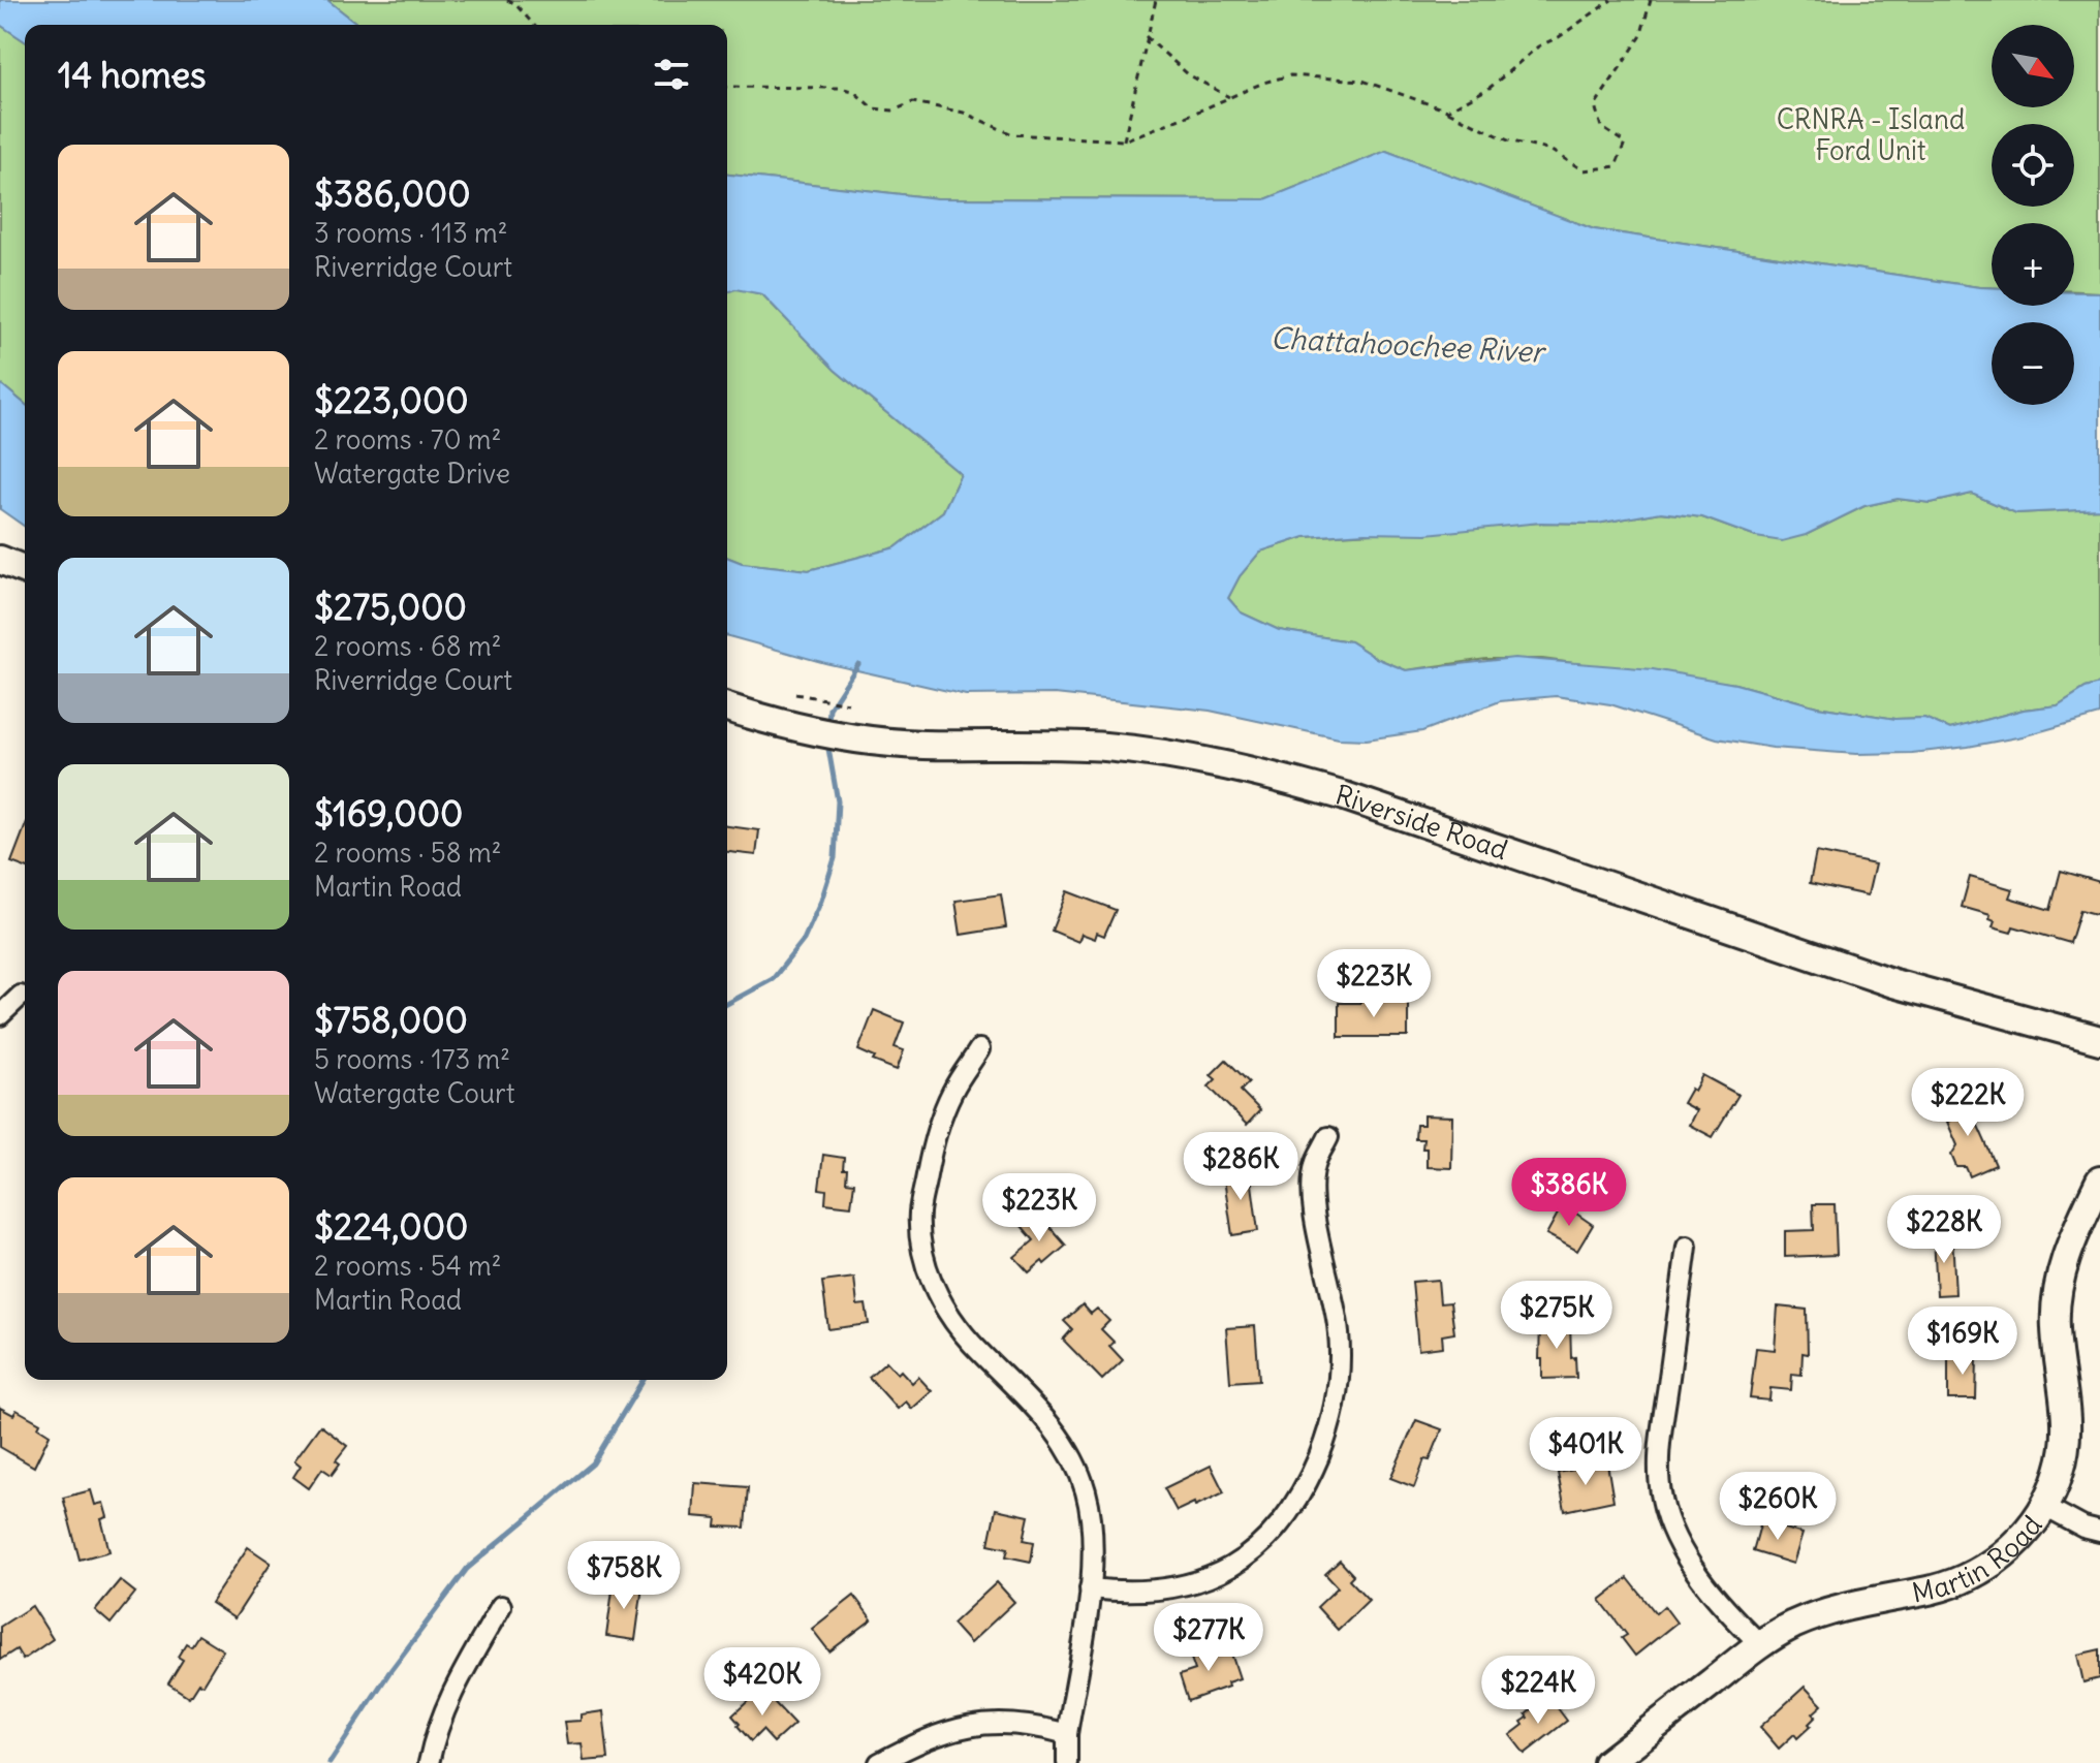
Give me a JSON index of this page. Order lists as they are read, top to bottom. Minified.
{"streets":{"street":["Riverside Road","Martin Road"]},"water":["Chattahoochee River"],"parks":["CRNRA - Island Ford Unit"],"north":"bottom right","page":{"map_buttons":["+","−"],"heading":"14 homes","list":[{"name":"$386,000","note":"3 rooms · 113 m² · Riverridge Court"},{"name":"$223,000","note":"2 rooms · 70 m² · Watergate Drive"},{"name":"$275,000","note":"2 rooms · 68 m² · Riverridge Court"},{"name":"$169,000","note":"2 rooms · 58 m² · Martin Road"},{"name":"$758,000","note":"5 rooms · 173 m² · Watergate Court"},{"name":"$224,000","note":"2 rooms · 54 m² · Martin Road"}],"price":["$223K","$222K","$286K","$386K","$223K","$228K","$275K","$169K","$401K","$260K","$758K","$277K","$420K","$224K"]}}
